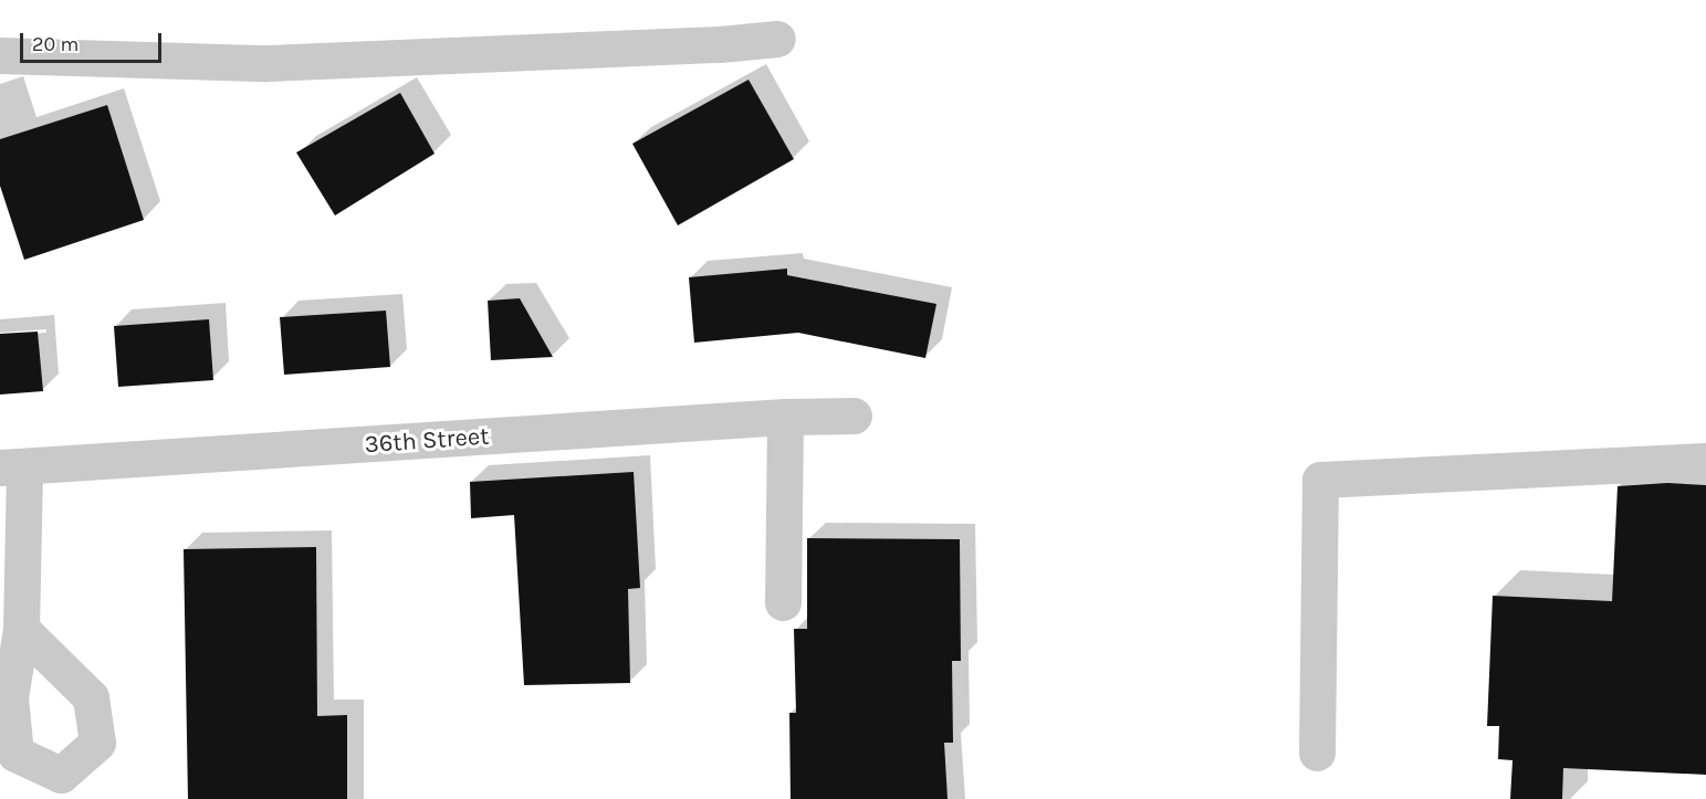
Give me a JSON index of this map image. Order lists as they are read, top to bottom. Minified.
{"streets":{"street":["36th Street"]},"scale_bar":"20 m"}
